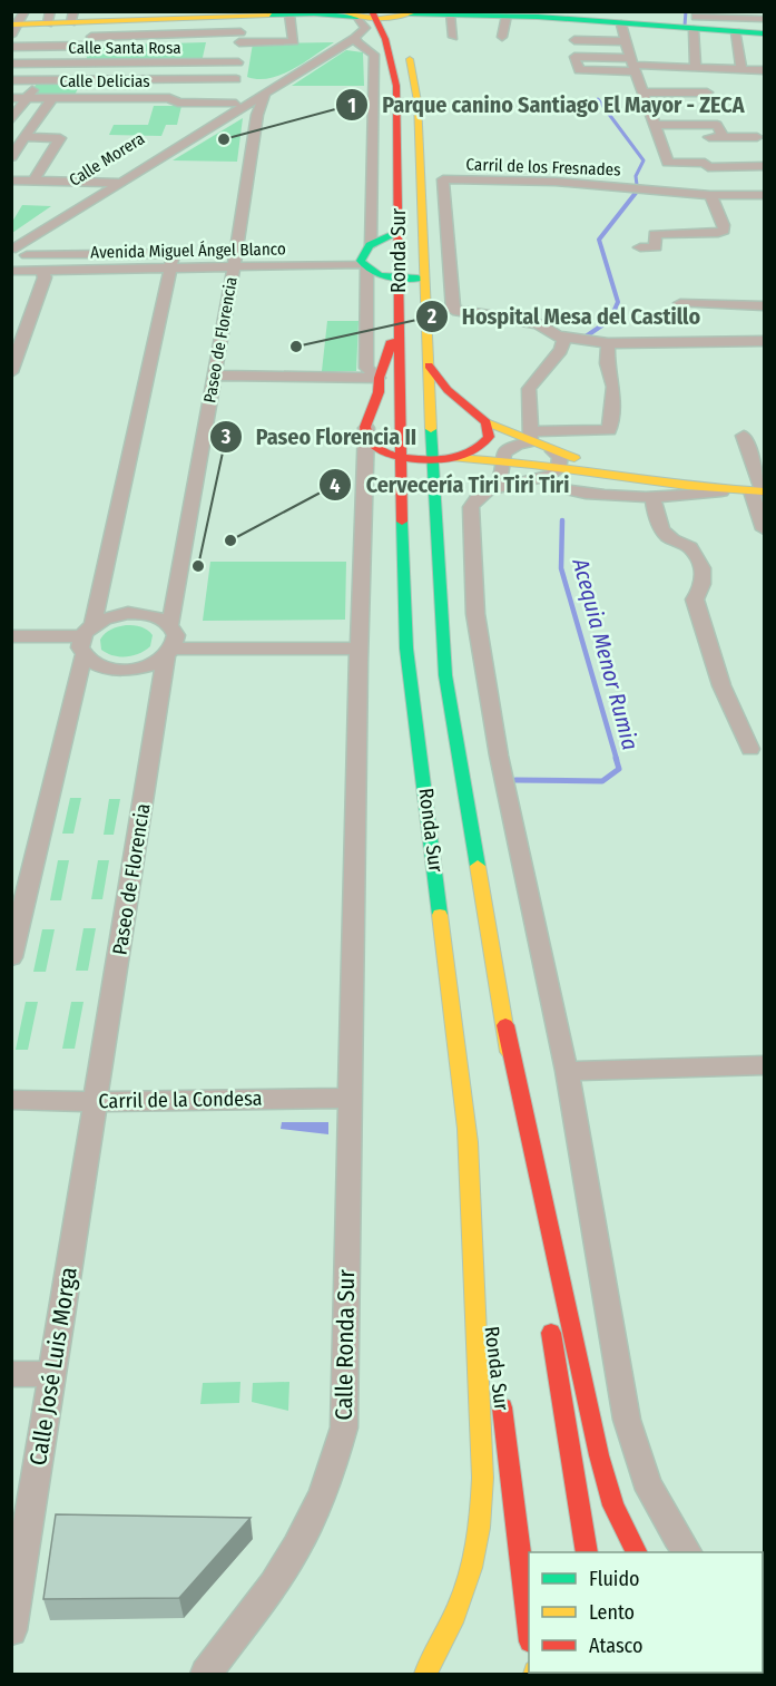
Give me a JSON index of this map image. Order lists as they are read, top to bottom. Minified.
{"streets":{"main road":["Ronda Sur"],"street":["Calle Santa Rosa","Calle Delicias","Calle Morera","Carril de los Fresnades","Avenida Miguel Ángel Blanco","Paseo de Florencia","Carril de la Condesa","Calle Ronda Sur","Calle José Luis Morga"]},"crossings":[["Calle Delicias","Calle Morera"],["Calle Delicias","Paseo de Florencia"],["Calle Morera","Avenida Miguel Ángel Blanco"],["Calle Morera","Ronda Sur"],["Calle Morera","Paseo de Florencia"],["Avenida Miguel Ángel Blanco","Paseo de Florencia"],["Paseo de Florencia","Carril de la Condesa"],["Paseo de Florencia","Calle José Luis Morga"],["Carril de la Condesa","Calle Ronda Sur"],["Carril de la Condesa","Calle José Luis Morga"]],"water":["Acequia Menor Rumia"],"places":["Parque canino Santiago El Mayor - ZECA","Hospital Mesa del Castillo","Cervecería Tiri Tiri Tiri","Paseo Florencia II"],"legend":["Fluido","Lento","Atasco"]}
